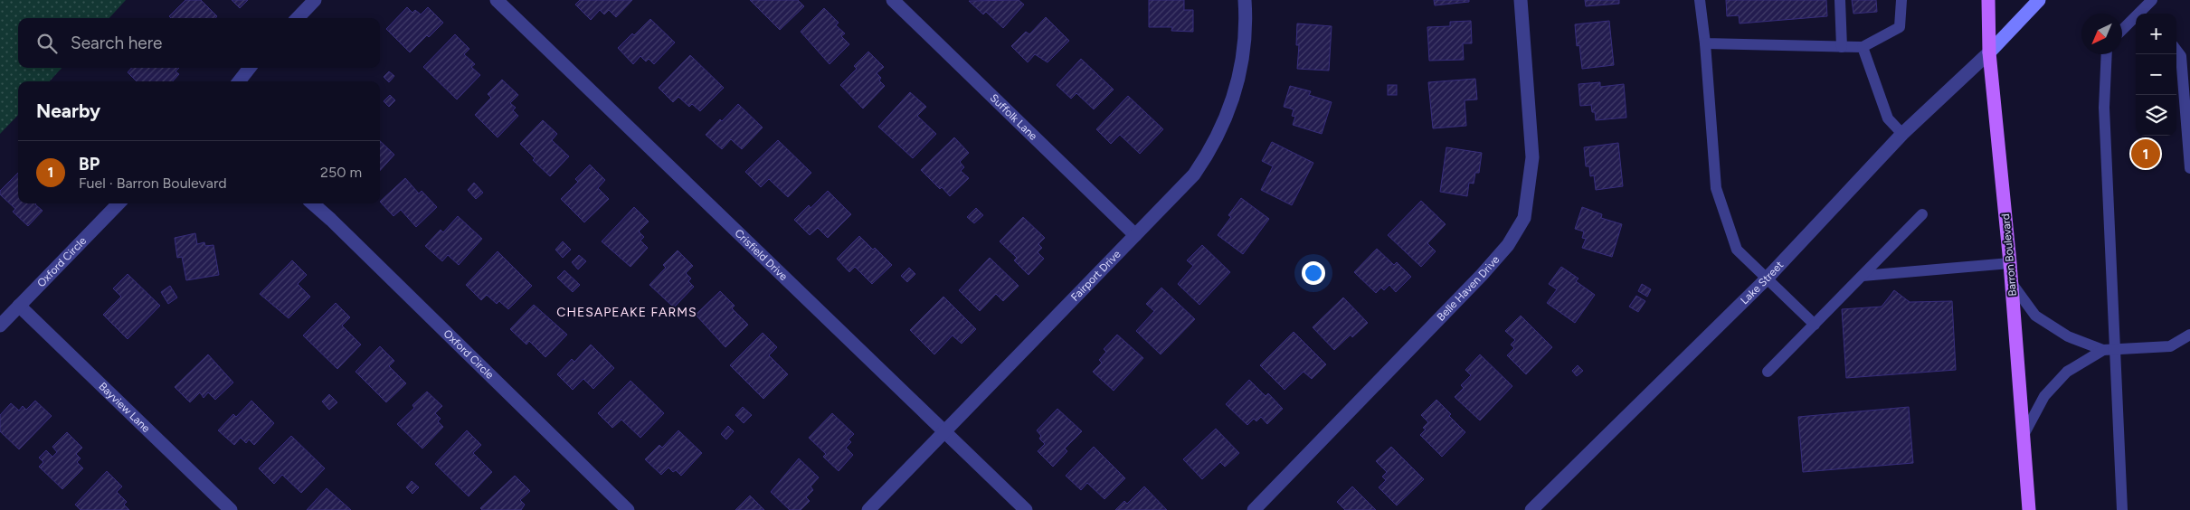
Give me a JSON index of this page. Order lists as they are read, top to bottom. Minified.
{"streets":{"main road":["Barron Boulevard"],"street":["Suffolk Lane","Crisfield Drive","Oxford Circle","Fairport Drive","Lake Street","Belle Haven Drive","Bayview Lane"]},"crossings":[["Suffolk Lane","Fairport Drive"],["Barron Boulevard","Lake Street"],["Crisfield Drive","Fairport Drive"],["Oxford Circle","Bayview Lane"]],"districts":["CHESAPEAKE FARMS"],"north":"bottom left","page":{"map_buttons":["+","−"],"search":"Search here","heading":"Nearby","pins":"1","list":[{"mark":"1","name":"BP","note":"Fuel · Barron Boulevard","value":"250 m"}]}}
